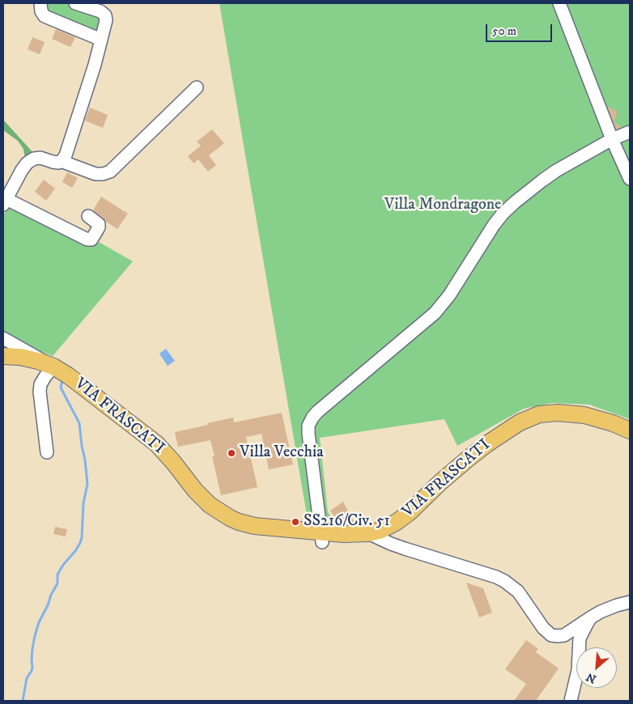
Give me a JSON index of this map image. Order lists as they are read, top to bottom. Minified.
{"streets":{"main road":["VIA FRASCATI"]},"parks":["Villa Mondragone"],"places":["Villa Vecchia","SS216/Civ. 51"],"scale_bar":"50 m","north":"bottom left"}
